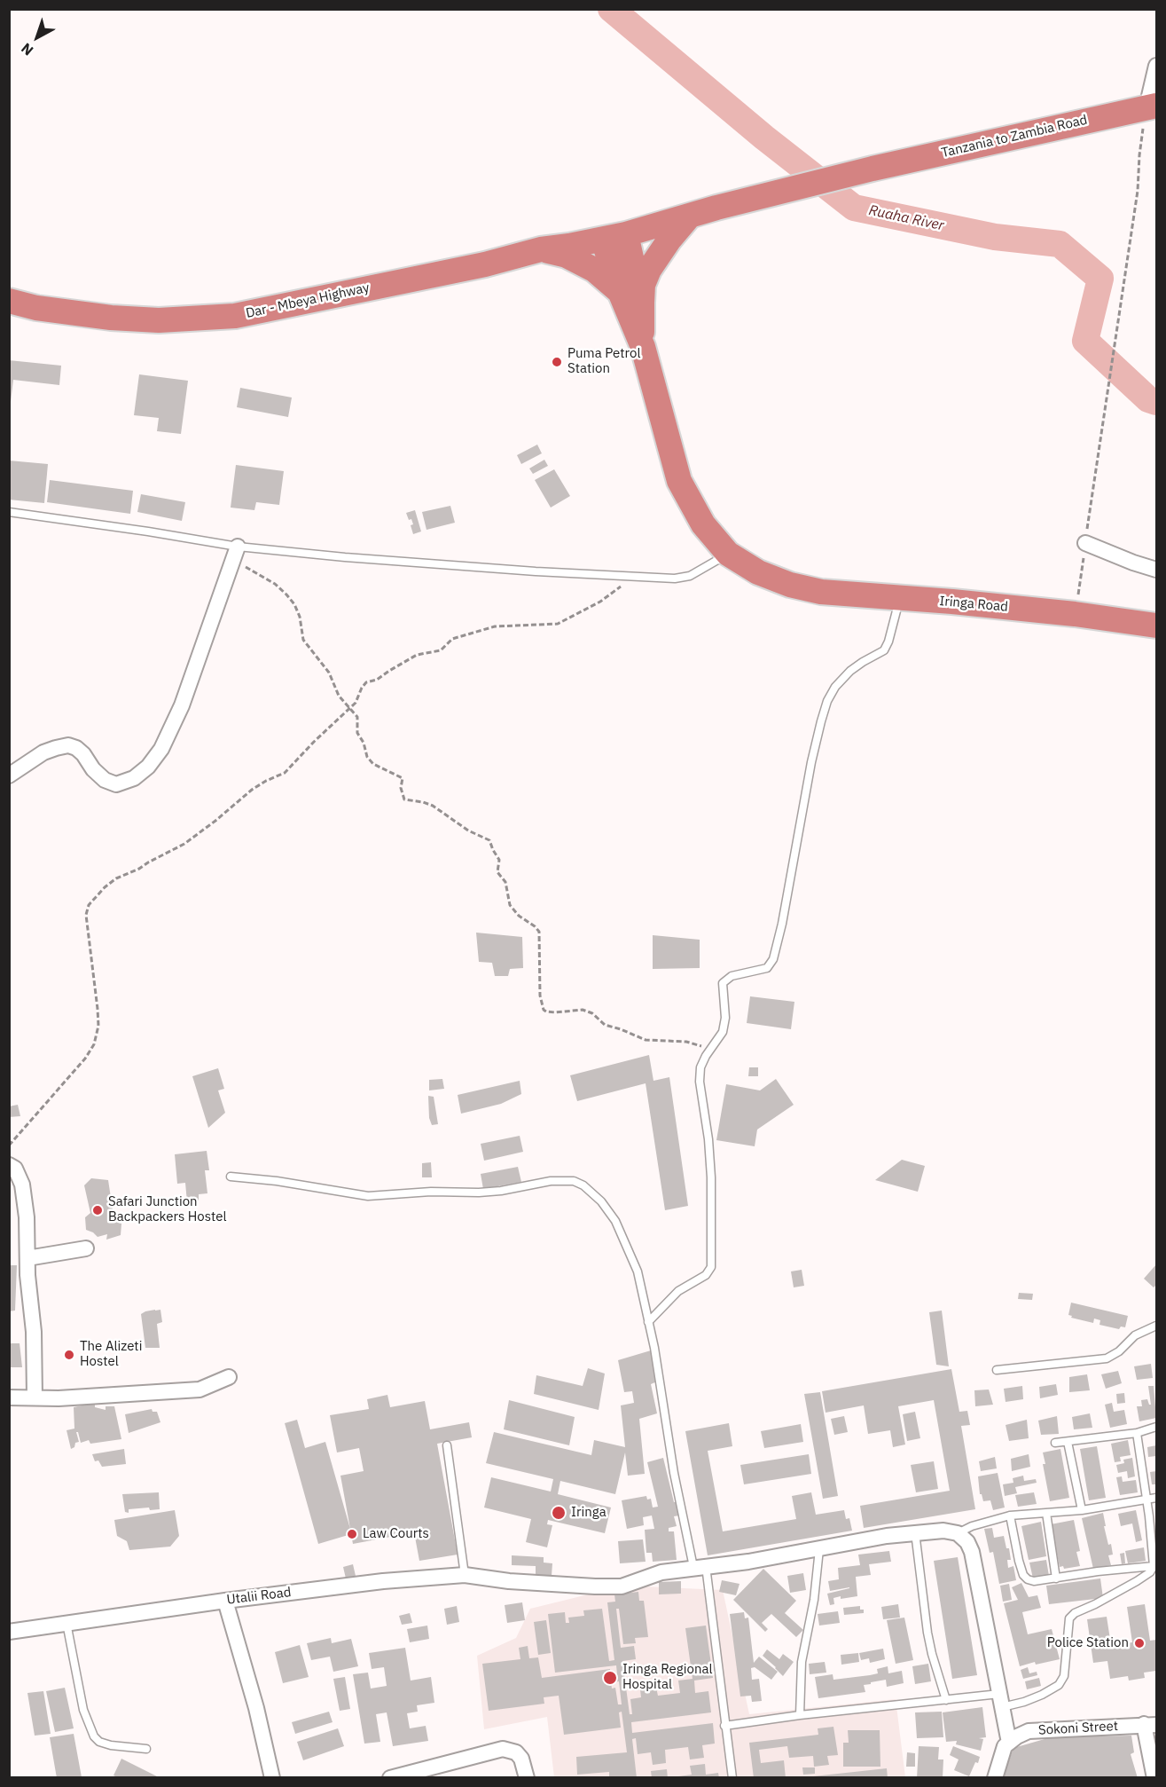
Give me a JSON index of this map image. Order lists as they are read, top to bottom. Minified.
{"streets":{"highway":["Tanzania to Zambia Road","Dar - Mbeya Highway","Iringa Road"],"street":["Utalii Road","Sokoni Street"]},"crossings":[["Tanzania to Zambia Road","Dar - Mbeya Highway"],["Dar - Mbeya Highway","Iringa Road"]],"water":["Ruaha River"],"places":["Puma Petrol Station","Safari Junction Backpackers Hostel","The Alizeti Hostel","Iringa","Law Courts","Police Station","Iringa Regional Hospital"],"north":"bottom left"}
